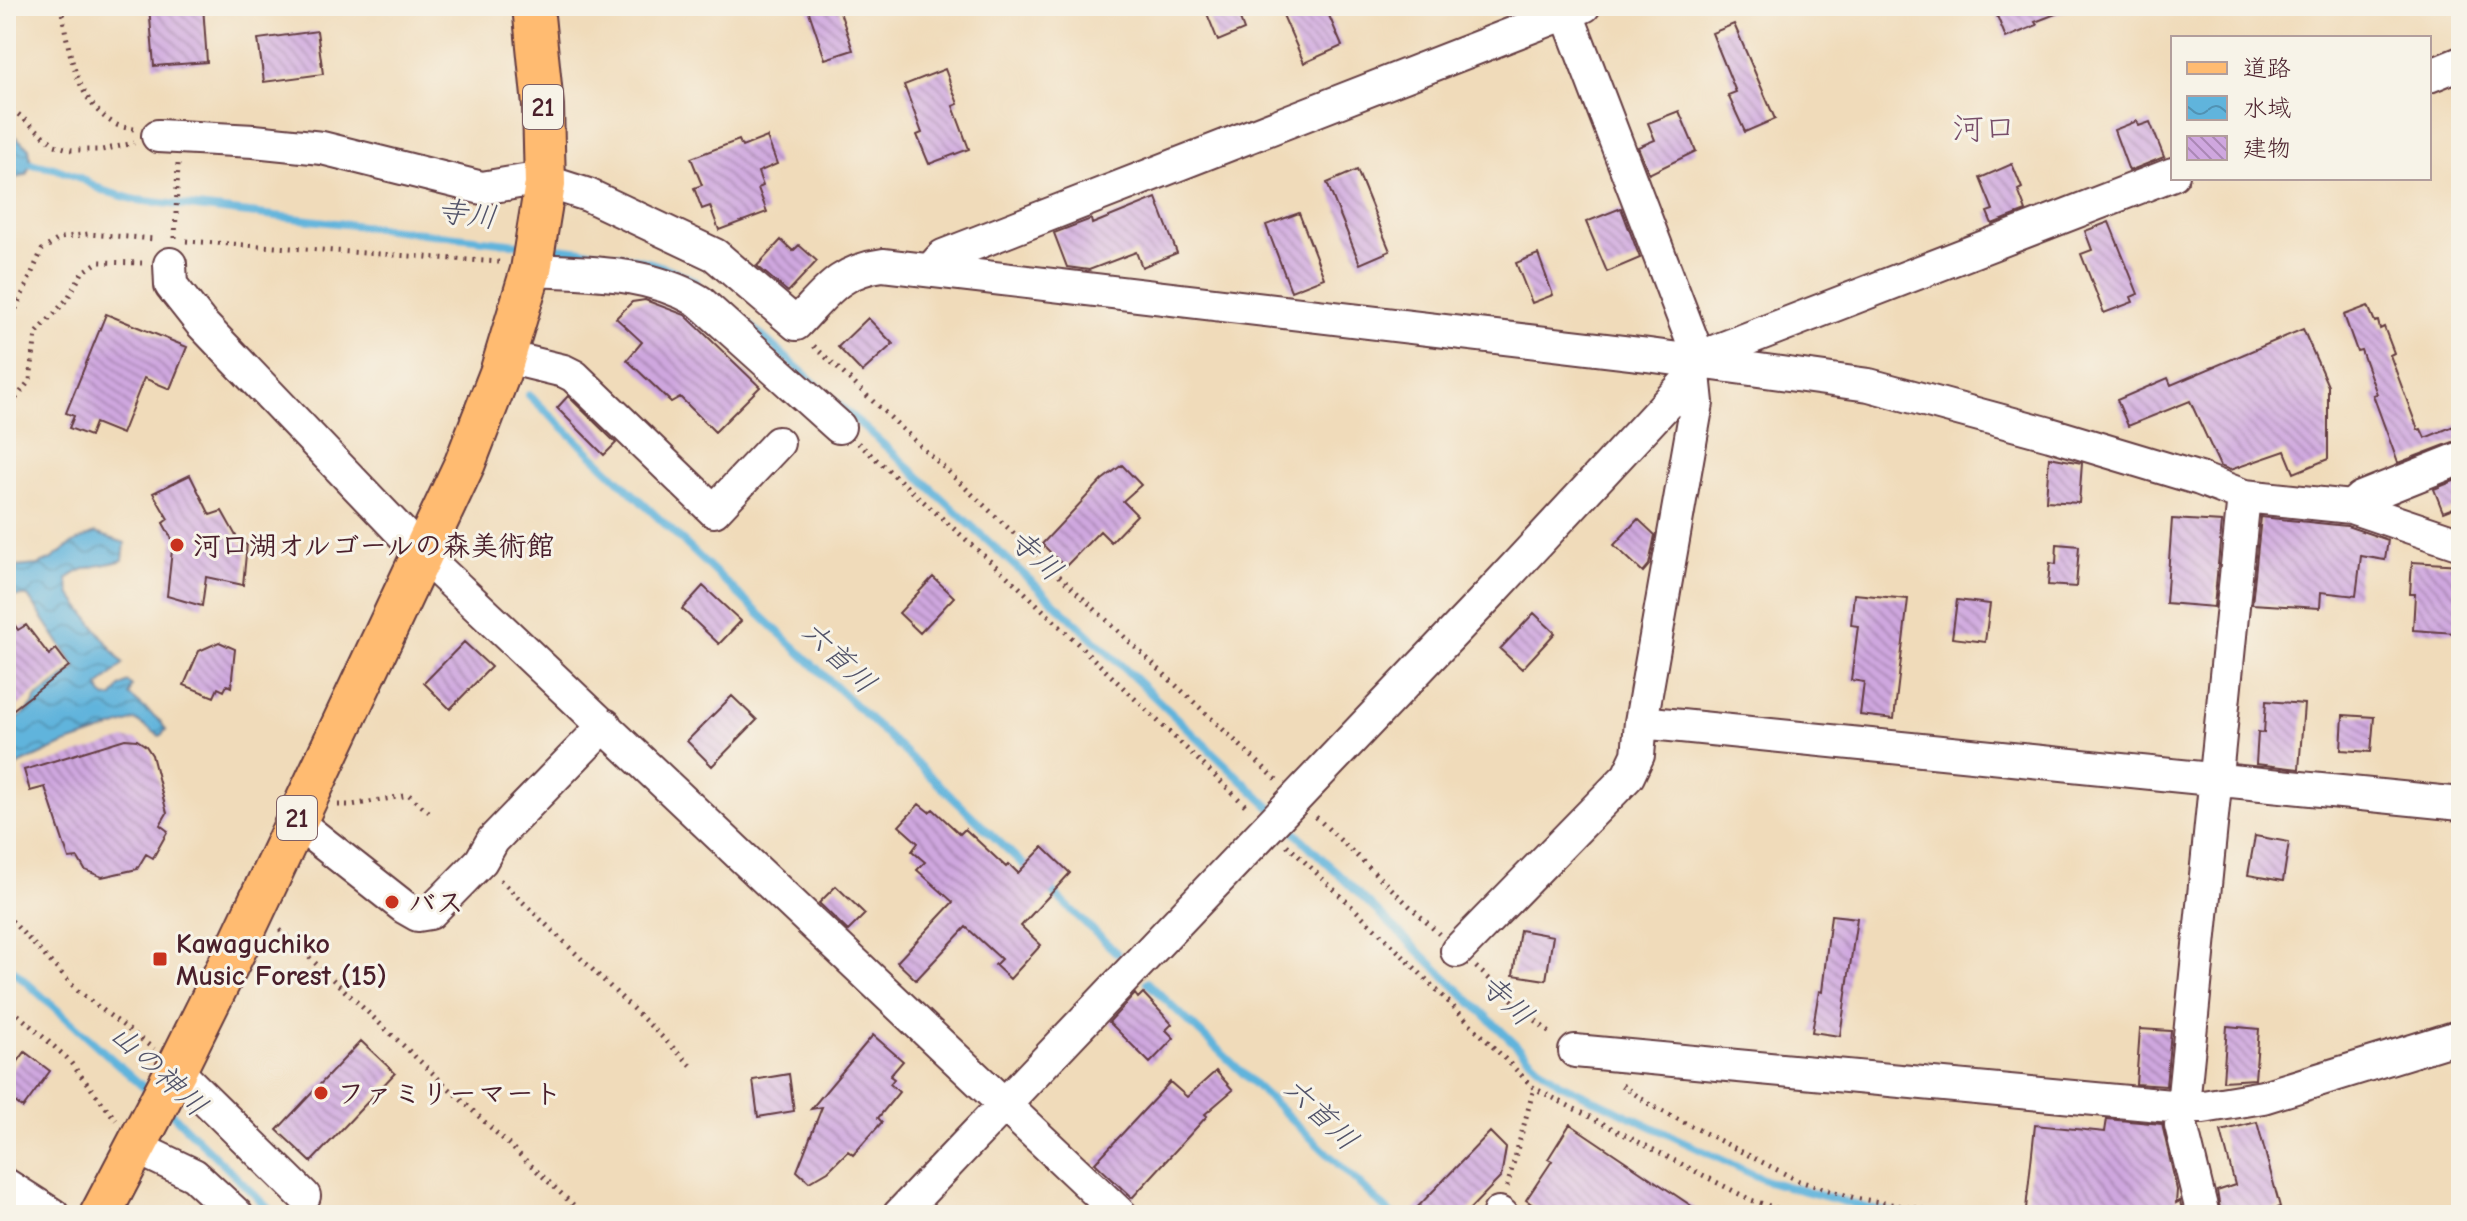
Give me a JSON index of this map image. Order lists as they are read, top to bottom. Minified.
{"streets":{"main road":["21"]},"districts":["河口"],"water":["寺川","六首川","山の神川"],"places":{"other":["河口湖オルゴールの森美術館","バス","ファミリーマート"],"transit":["Kawaguchiko Music Forest (15)"]},"legend":["道路","水域","建物"]}
